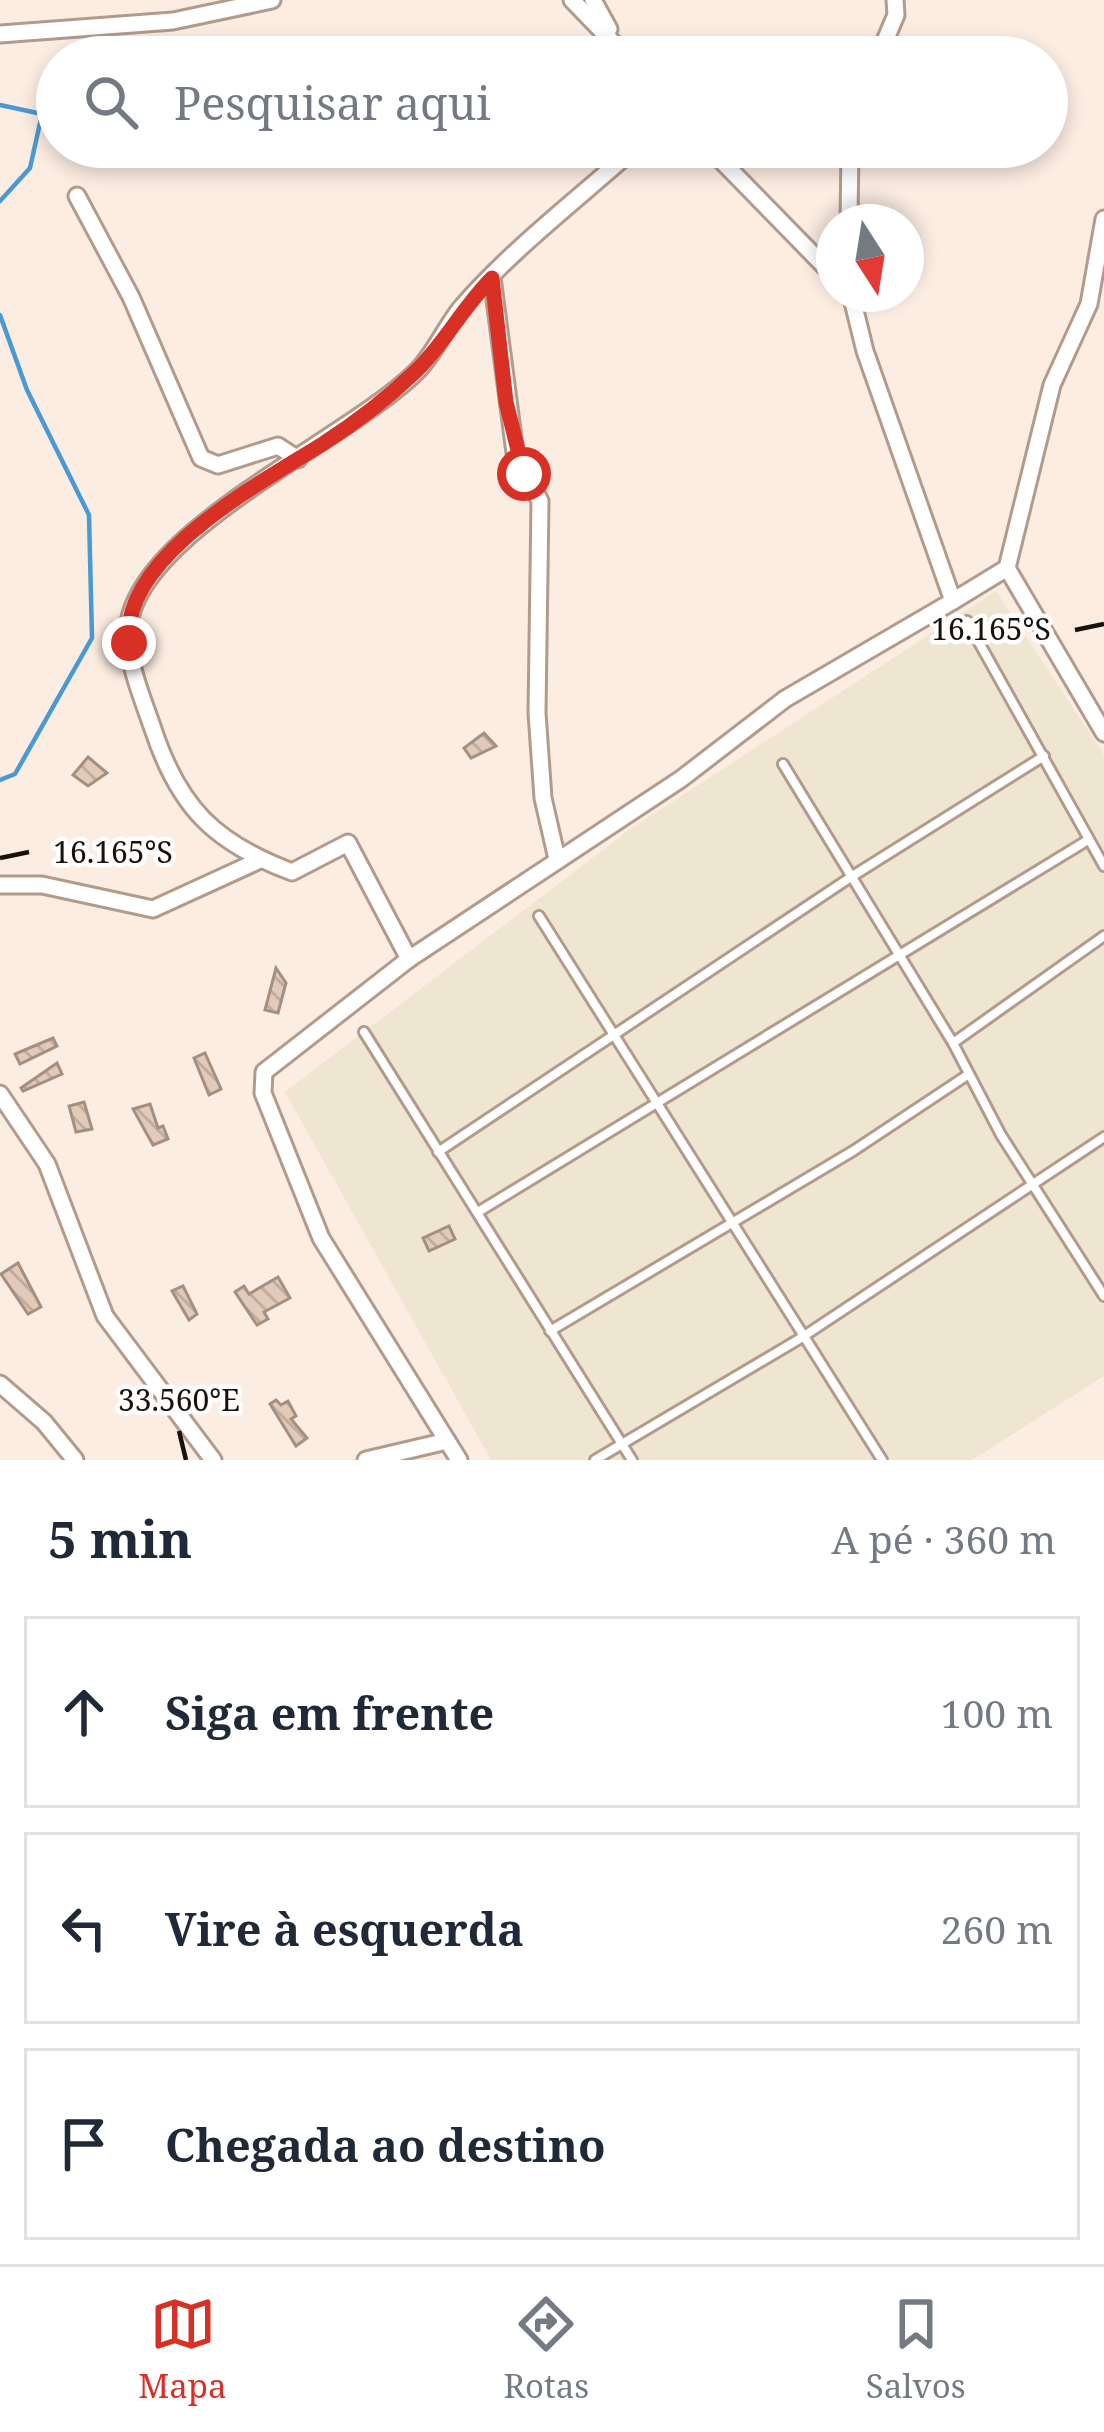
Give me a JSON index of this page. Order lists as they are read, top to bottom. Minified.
{"north":"bottom","page":{"search":"Pesquisar aqui","heading":["5 min","A pé · 360 m"],"list":[["Siga em frente","100 m"],["Vire à esquerda","260 m"],"Chegada ao destino"],"nav":["Mapa","Rotas","Salvos"]},"coordinates":["16.165°S","33.560°E"]}
